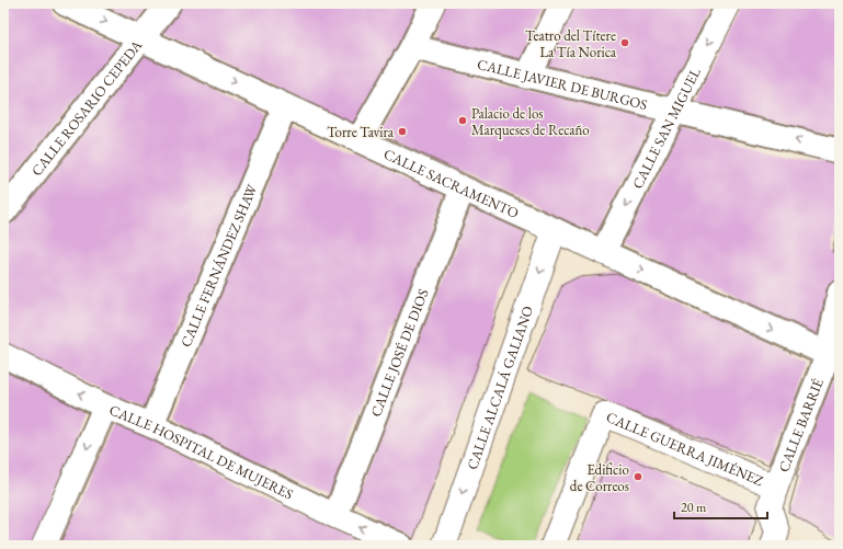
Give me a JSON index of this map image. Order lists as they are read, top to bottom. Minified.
{"streets":{"street":["CALLE JAVIER DE BURGOS","CALLE ROSARIO CEPEDA","CALLE SAN MIGUEL","CALLE SACRAMENTO","CALLE FERNÁNDEZ SHAW","CALLE JOSÉ DE DIOS","CALLE ALCALÁ GALIANO","CALLE BARRIÉ","CALLE GUERRA JIMÉNEZ","CALLE HOSPITAL DE MUJERES"]},"crossings":[["CALLE JAVIER DE BURGOS","CALLE SAN MIGUEL"],["CALLE ROSARIO CEPEDA","CALLE SACRAMENTO"],["CALLE SAN MIGUEL","CALLE SACRAMENTO"],["CALLE SACRAMENTO","CALLE FERNÁNDEZ SHAW"],["CALLE SACRAMENTO","CALLE JOSÉ DE DIOS"],["CALLE SACRAMENTO","CALLE ALCALÁ GALIANO"],["CALLE SACRAMENTO","CALLE BARRIÉ"],["CALLE FERNÁNDEZ SHAW","CALLE HOSPITAL DE MUJERES"],["CALLE JOSÉ DE DIOS","CALLE HOSPITAL DE MUJERES"],["CALLE BARRIÉ","CALLE GUERRA JIMÉNEZ"]],"one_way":["CALLE JAVIER DE BURGOS","CALLE SAN MIGUEL","CALLE SACRAMENTO","CALLE ALCALÁ GALIANO","CALLE HOSPITAL DE MUJERES"],"places":["Teatro del Títere La Tía Norica","Palacio de los Marqueses de Recaño","Torre Tavira","Edificio de Correos"],"scale_bar":"20 m"}
